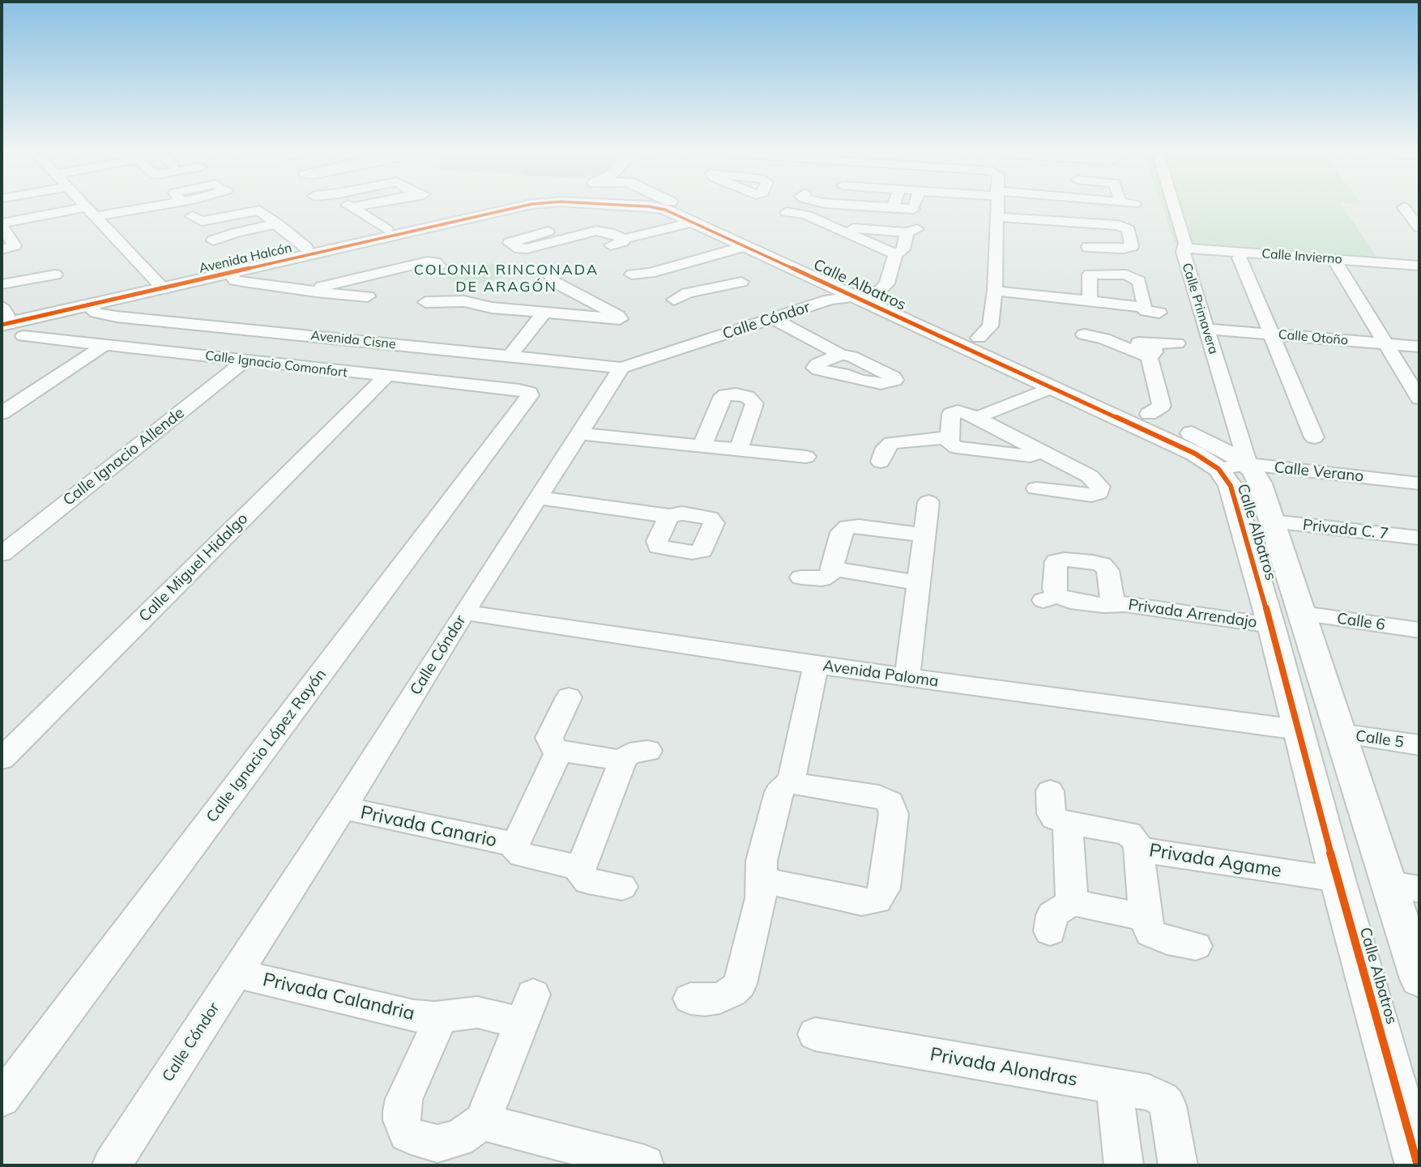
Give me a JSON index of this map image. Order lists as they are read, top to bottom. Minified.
{"streets":{"street":["Calle Invierno","Avenida Halcón","Calle Albatros","Calle Primavera","Calle Cóndor","Calle Otoño","Avenida Cisne","Calle Ignacio Comonfort","Calle Ignacio Allende","Calle Verano","Privada C. 7","Calle Miguel Hidalgo","Privada Arrendajo","Calle 6","Avenida Paloma","Calle 5","Calle Ignacio López Rayón","Privada Canario","Privada Agame","Privada Calandria","Privada Alondras"]},"crossings":[["Calle Invierno","Calle Primavera"],["Avenida Halcón","Avenida Cisne"],["Calle Albatros","Calle Primavera"],["Calle Albatros","Calle Cóndor"],["Calle Albatros","Calle Verano"],["Calle Albatros","Privada C. 7"],["Calle Albatros","Privada Arrendajo"],["Calle Albatros","Calle 6"],["Calle Albatros","Avenida Paloma"],["Calle Albatros","Calle 5"],["Calle Albatros","Privada Agame"],["Calle Primavera","Calle Otoño"],["Calle Primavera","Calle Verano"],["Calle Cóndor","Avenida Cisne"],["Calle Cóndor","Avenida Paloma"],["Calle Cóndor","Privada Canario"],["Calle Cóndor","Privada Calandria"],["Calle Ignacio Comonfort","Calle Ignacio Allende"],["Calle Ignacio Comonfort","Calle Miguel Hidalgo"],["Calle Ignacio Comonfort","Calle Ignacio López Rayón"]],"districts":["COLONIA RINCONADA DE ARAGÓN"]}
